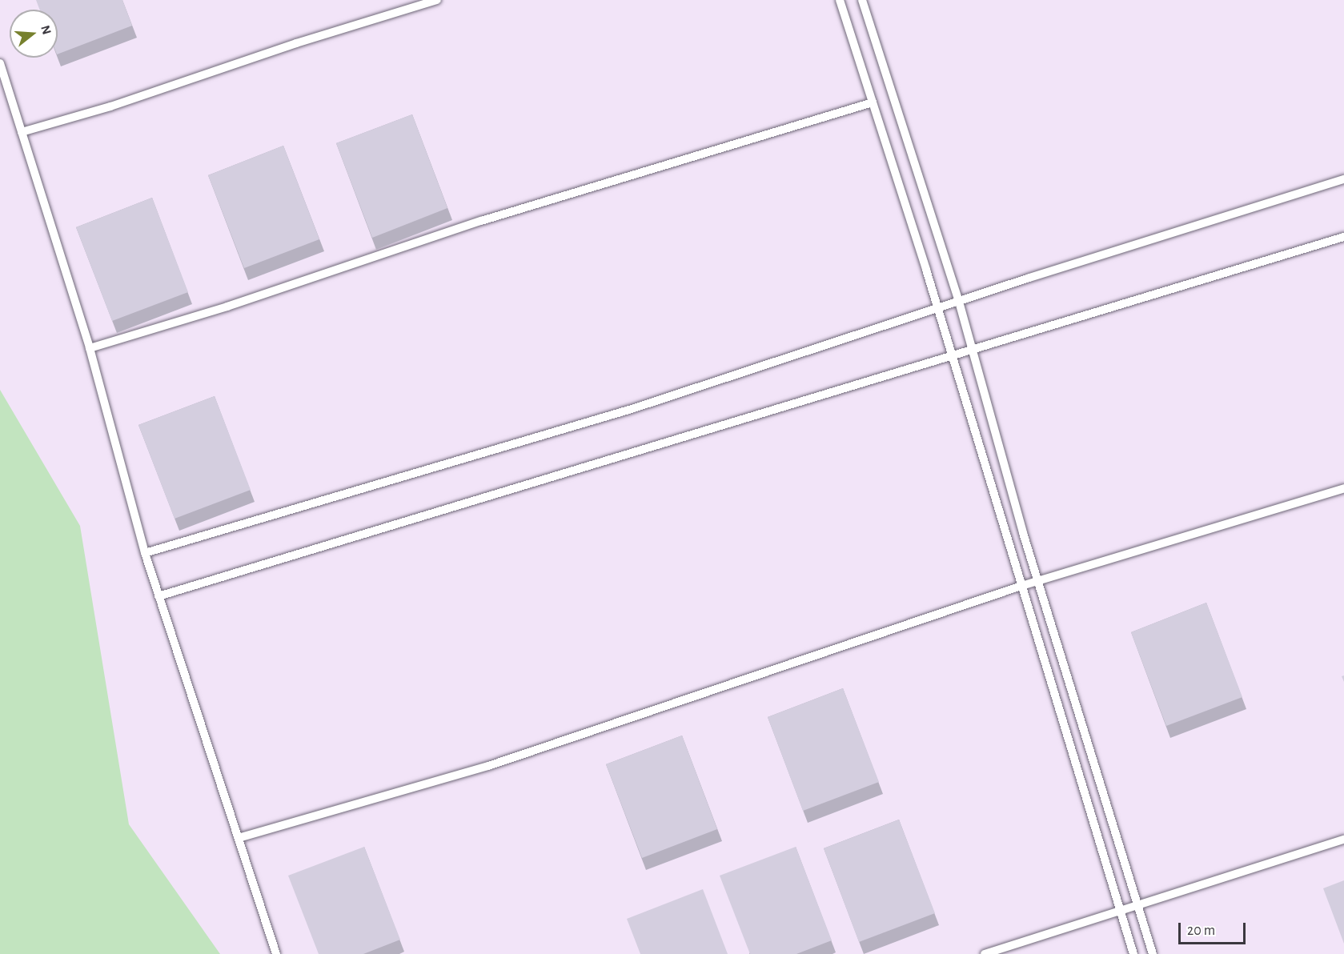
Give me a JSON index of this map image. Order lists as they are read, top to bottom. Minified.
{"scale_bar":"20 m","north":"right"}
